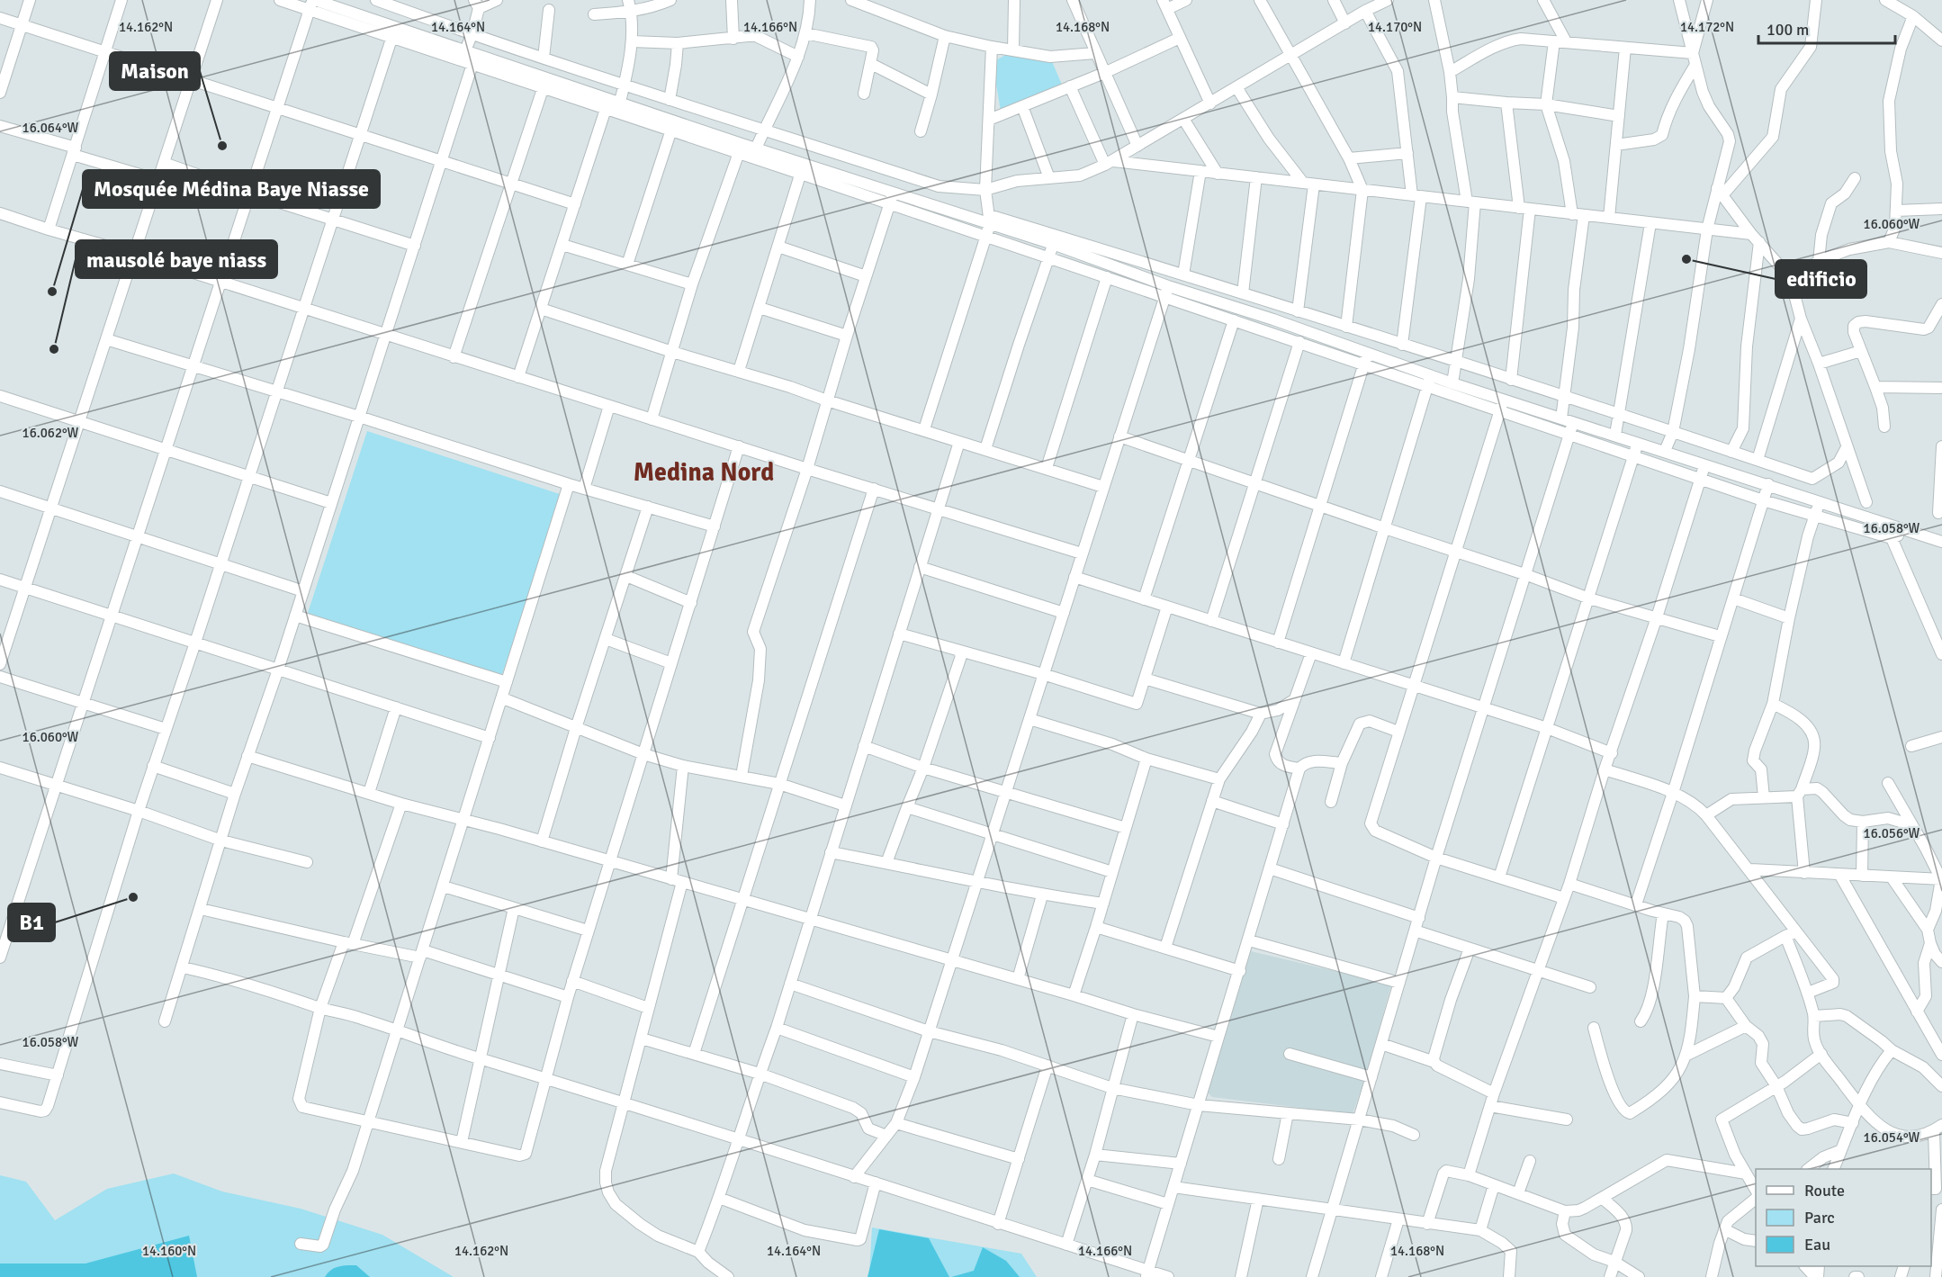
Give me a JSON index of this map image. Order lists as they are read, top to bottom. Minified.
{"districts":["Medina Nord"],"places":["Maison","edificio","Mosquée Médina Baye Niasse","mausolé baye niass","B1"],"legend":["Route","Parc","Eau"],"scale_bar":"100 m","coordinates":["14.162°N","14.164°N","14.166°N","14.168°N","14.170°N","14.172°N","16.064°W","16.060°W","16.062°W","16.058°W","16.056°W","16.054°W","14.160°N"]}
